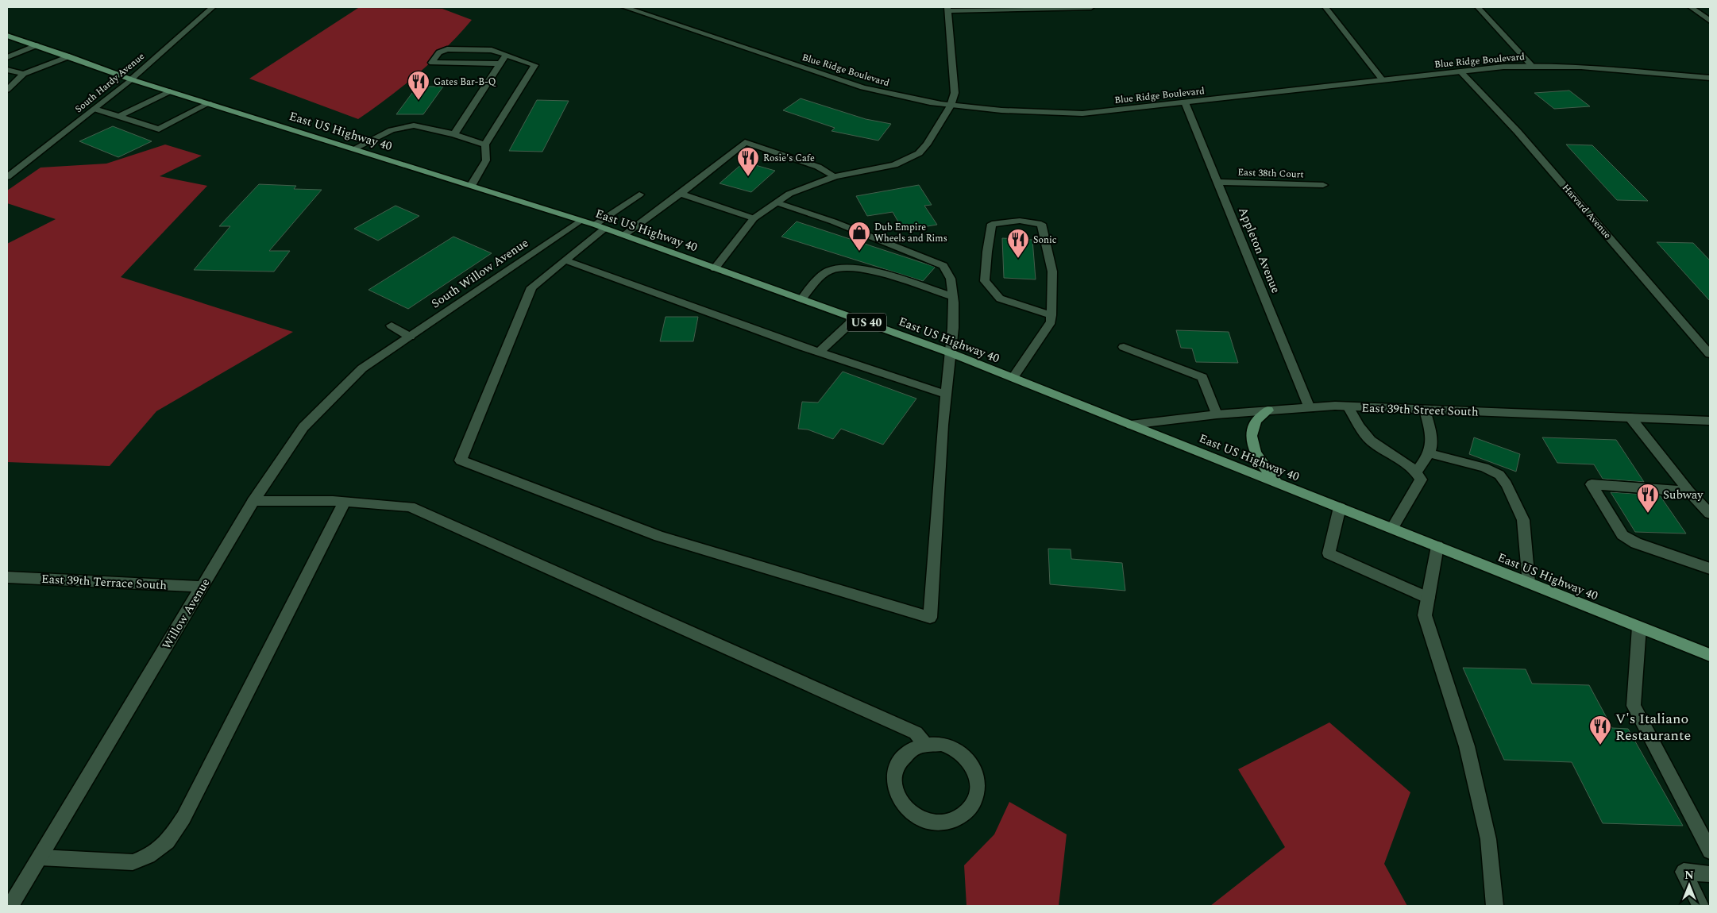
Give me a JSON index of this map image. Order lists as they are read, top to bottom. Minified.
{"streets":{"main road":["East US Highway 40","US 40"],"street":["Blue Ridge Boulevard","South Hardy Avenue","East 38th Court","Harvard Avenue","Appleton Avenue","South Willow Avenue","East 39th Street South","East 39th Terrace South","Willow Avenue"]},"crossings":[["Blue Ridge Boulevard","Harvard Avenue"],["Blue Ridge Boulevard","Appleton Avenue"],["South Hardy Avenue","East US Highway 40"],["East US Highway 40","South Willow Avenue"],["East US Highway 40","East 39th Street South"],["East 38th Court","Appleton Avenue"],["Appleton Avenue","East 39th Street South"],["South Willow Avenue","Willow Avenue"],["East 39th Terrace South","Willow Avenue"]],"places":{"restaurant":["Gates Bar-B-Q","Rosie's Cafe","Sonic","Subway","V's Italiano Restaurante"],"shop":["Dub Empire Wheels and Rims"]},"north":"top"}
